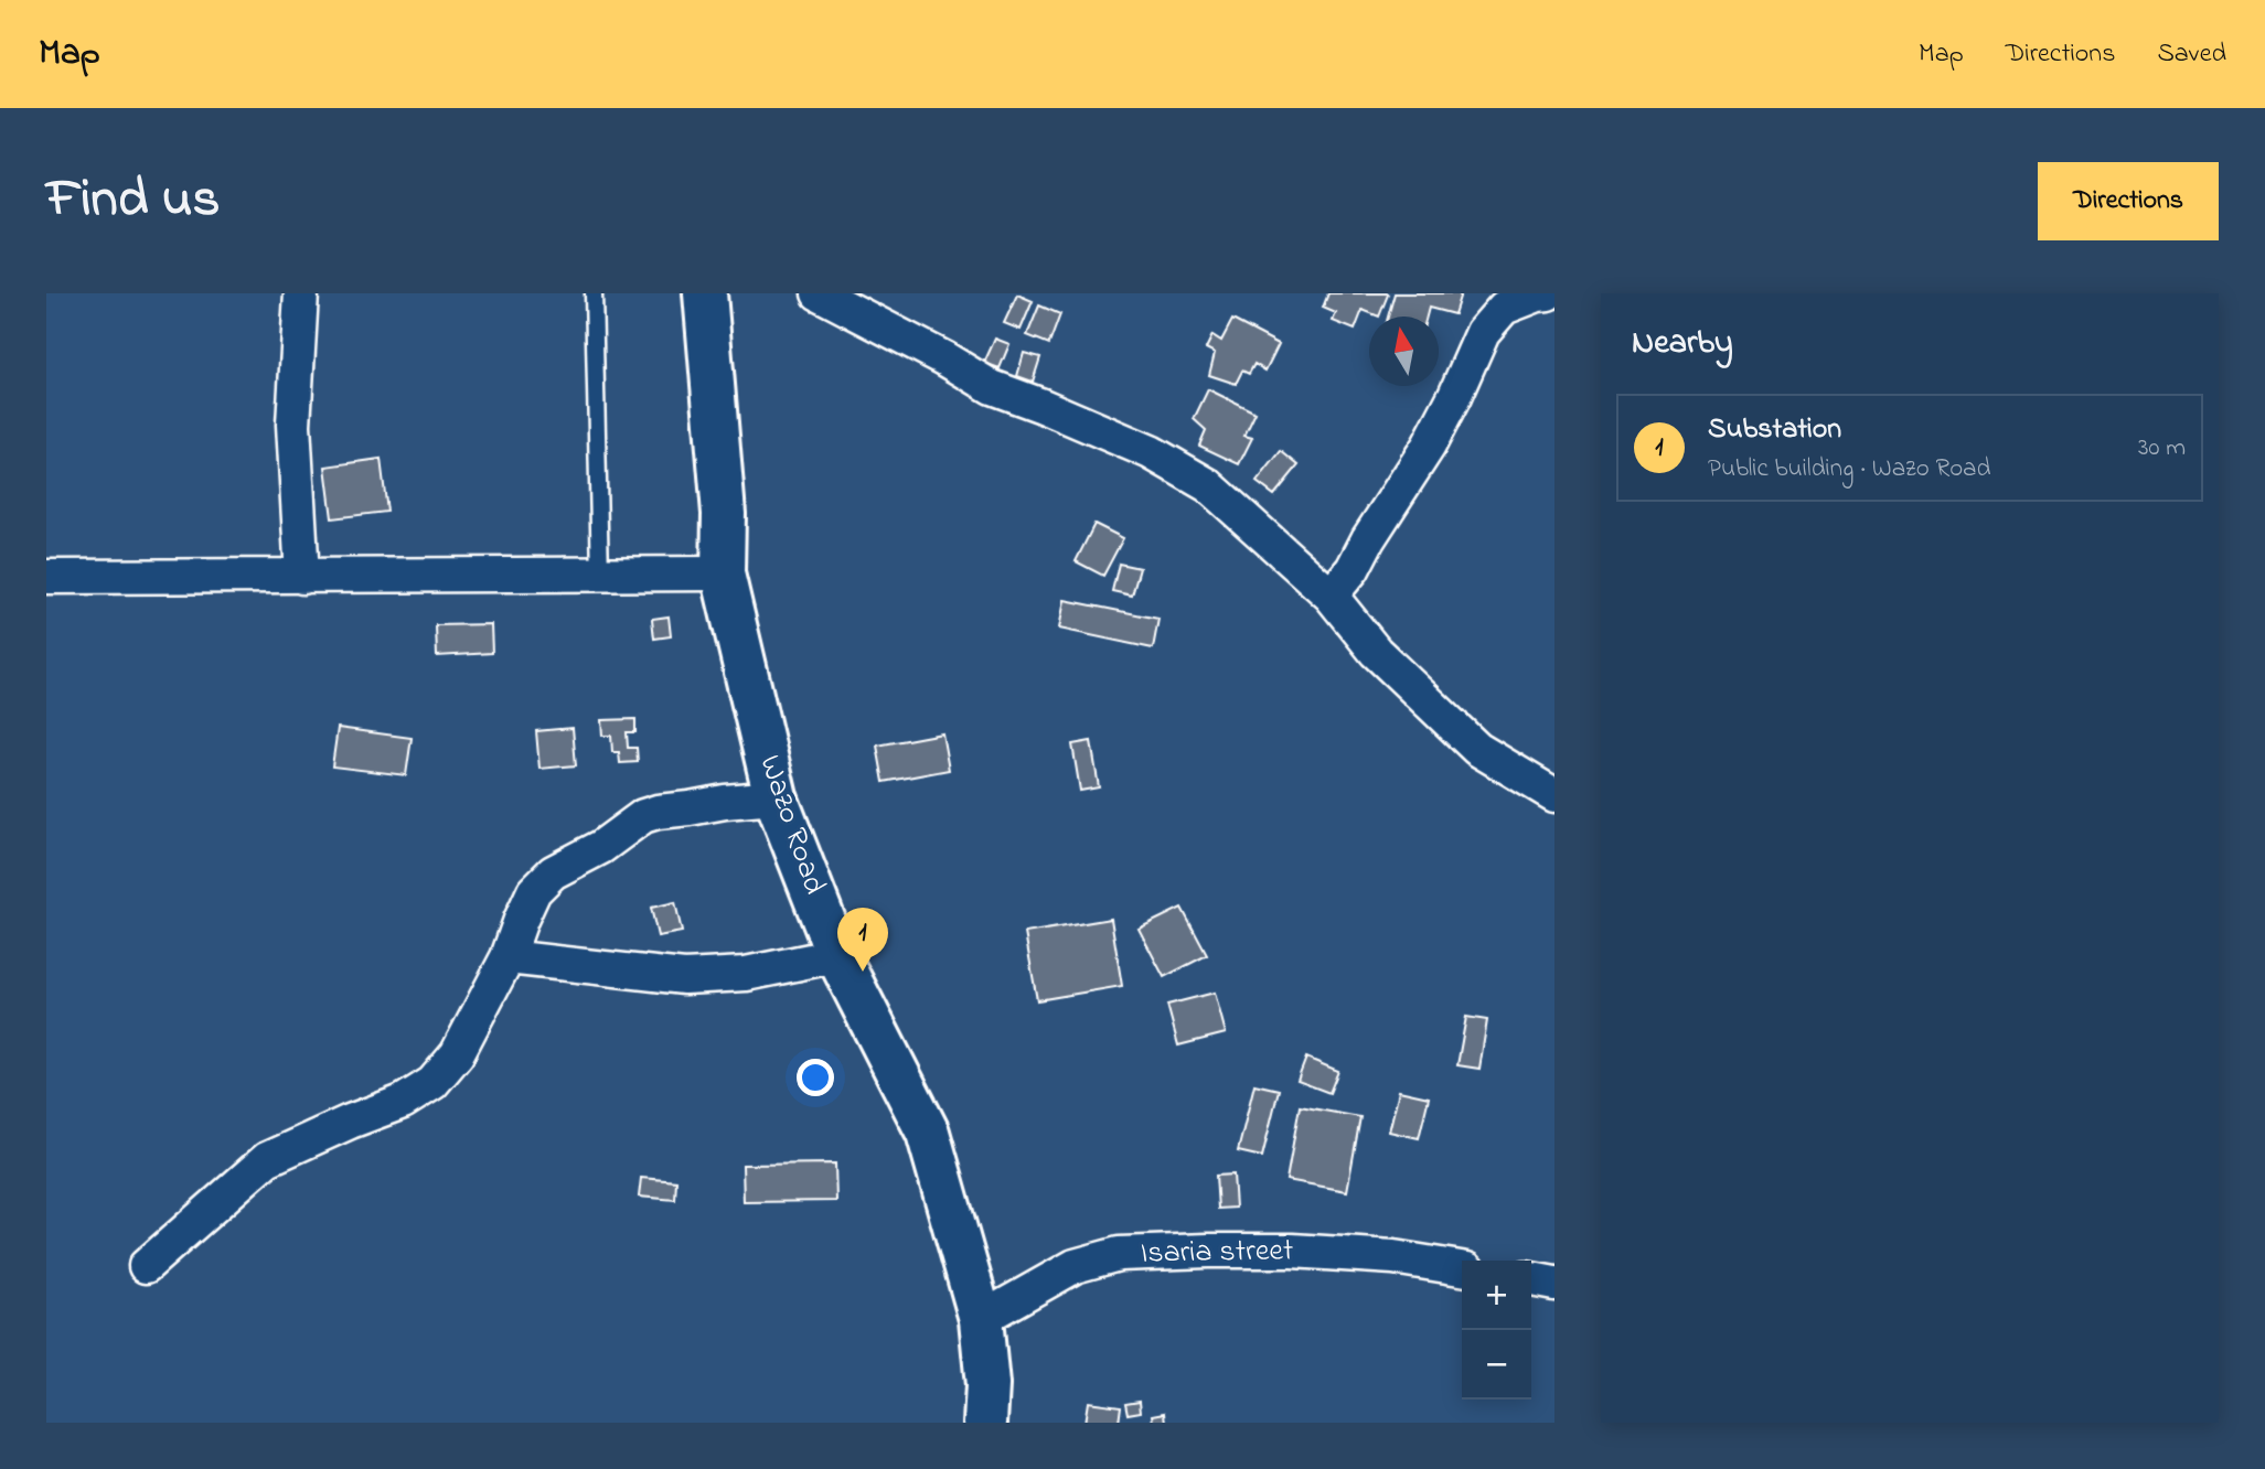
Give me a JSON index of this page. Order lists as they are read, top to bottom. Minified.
{"streets":{"main road":["Wazo Road"],"street":["Isaria street"]},"crossings":[["Wazo Road","Isaria street"]],"north":"top","page":{"header":"Map","nav":["Map","Directions","Saved"],"title":"Find us","buttons":"Directions","heading":"Nearby","list":[{"mark":"1","name":"Substation","note":"Public building · Wazo Road","value":"30 m"}],"pins":"1","map_buttons":["+","−"]}}
